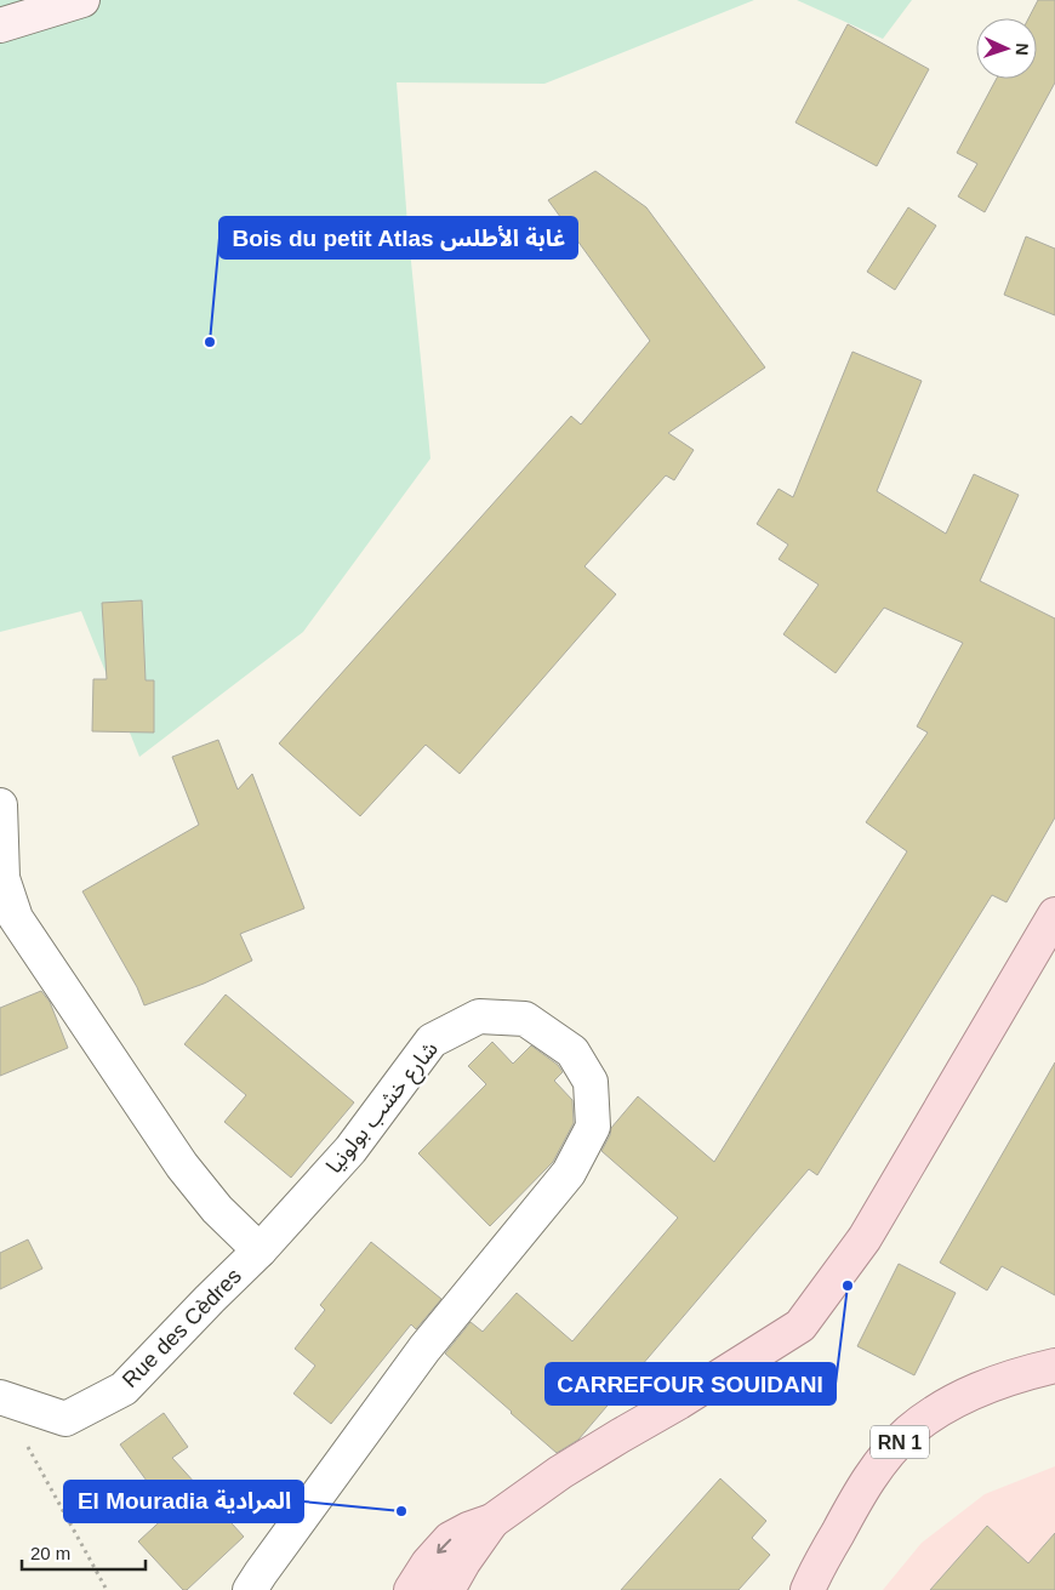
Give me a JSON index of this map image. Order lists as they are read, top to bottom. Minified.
{"streets":{"main road":["RN 1"],"street":["شارع خشب بولونيا","Rue des Cèdres"]},"crossings":[["شارع خشب بولونيا","Rue des Cèdres"]],"places":["Bois du petit Atlas غابة الأطلس","CARREFOUR SOUIDANI","El Mouradia المرادية"],"scale_bar":"20 m","north":"right"}
